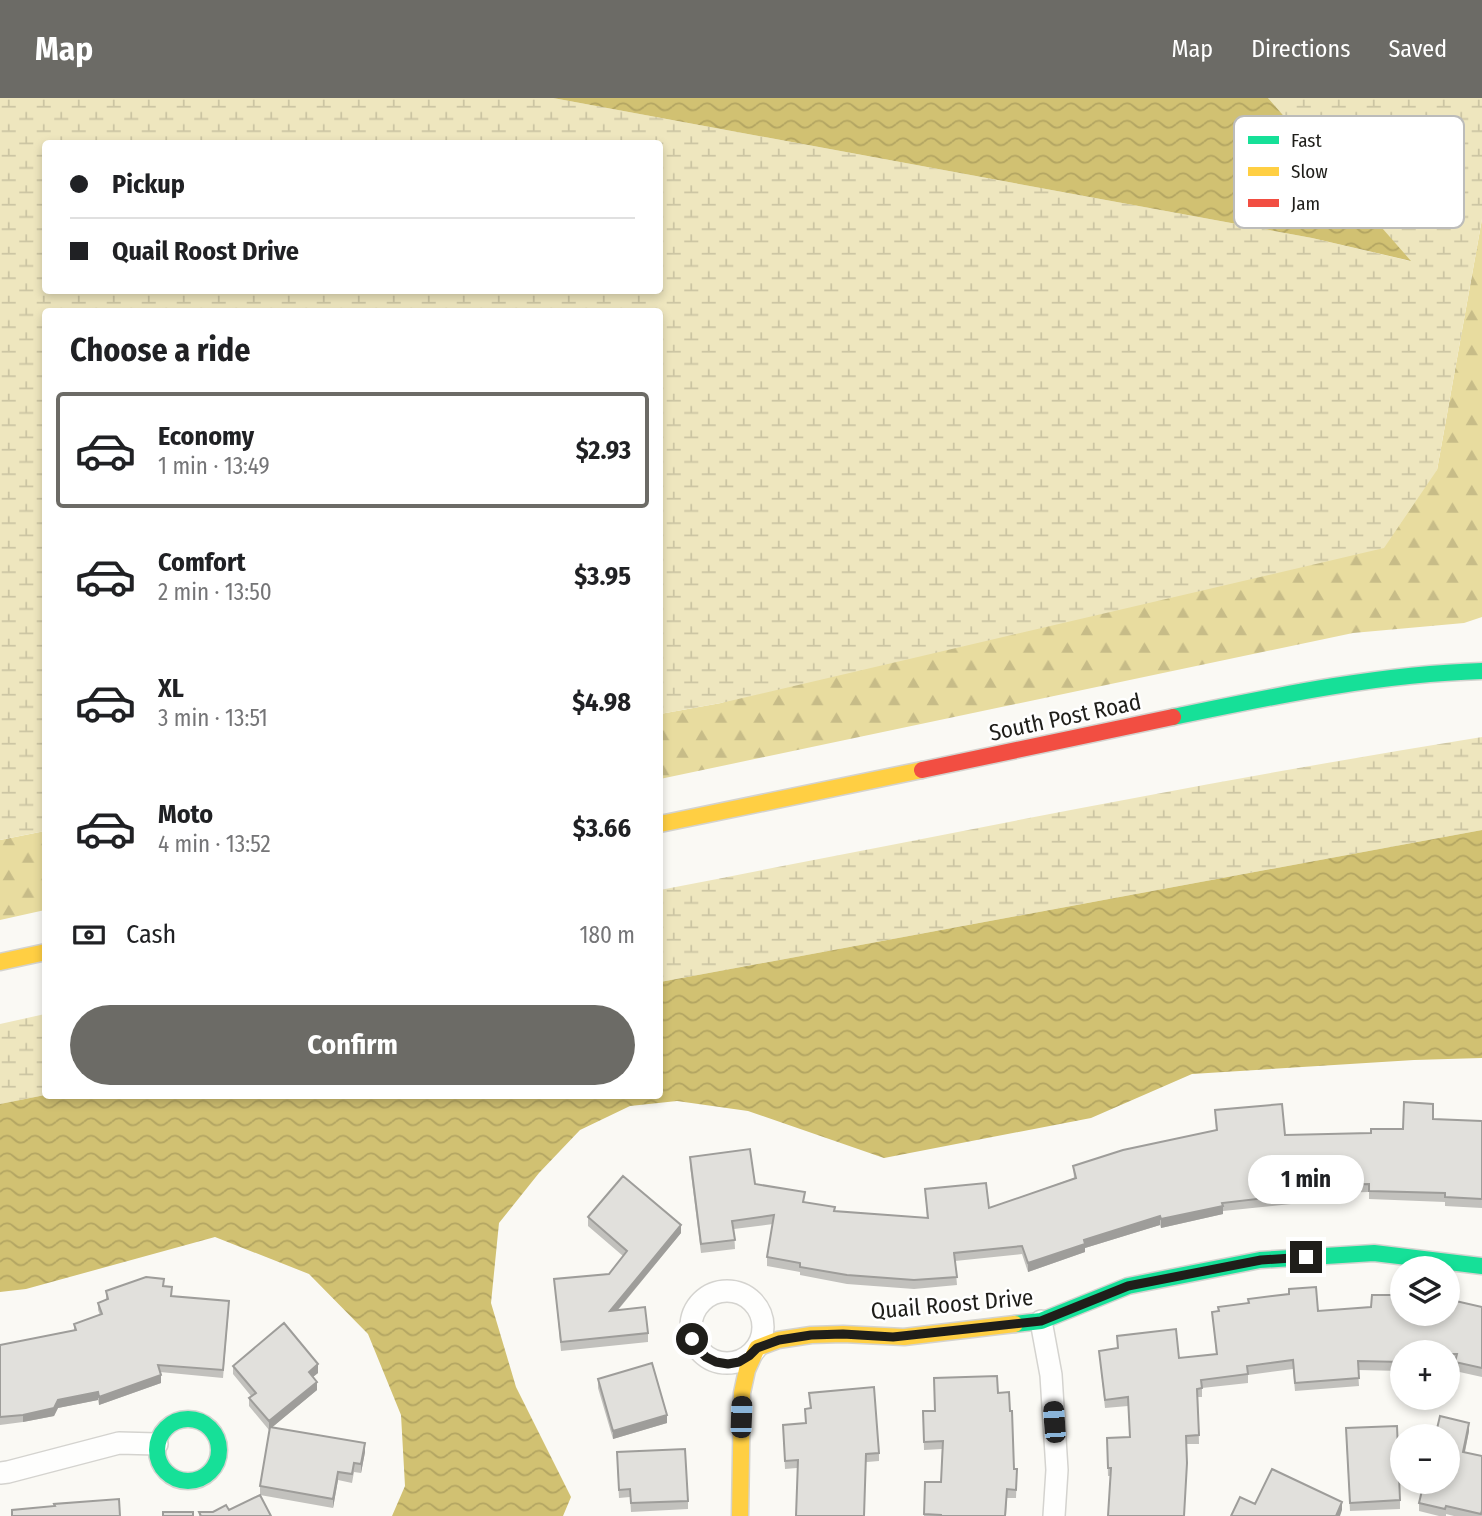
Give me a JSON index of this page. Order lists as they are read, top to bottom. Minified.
{"streets":{"street":["South Post Road","Quail Roost Drive"]},"legend":["Fast","Slow","Jam"],"page":{"header":"Map","nav":["Map","Directions","Saved"],"banner":["Pickup","Quail Roost Drive"],"heading":"Choose a ride","list":[{"name":"Economy","note":"1 min · 13:49","value":"$2.93"},{"name":"Comfort","note":"2 min · 13:50","value":"$3.95"},{"name":"XL","note":"3 min · 13:51","value":"$4.98"},{"name":"Moto","note":"4 min · 13:52","value":"$3.66"}],"pay":["Cash","180 m"],"buttons":"Confirm","bubble":"1 min","map_buttons":["+","−"]}}
